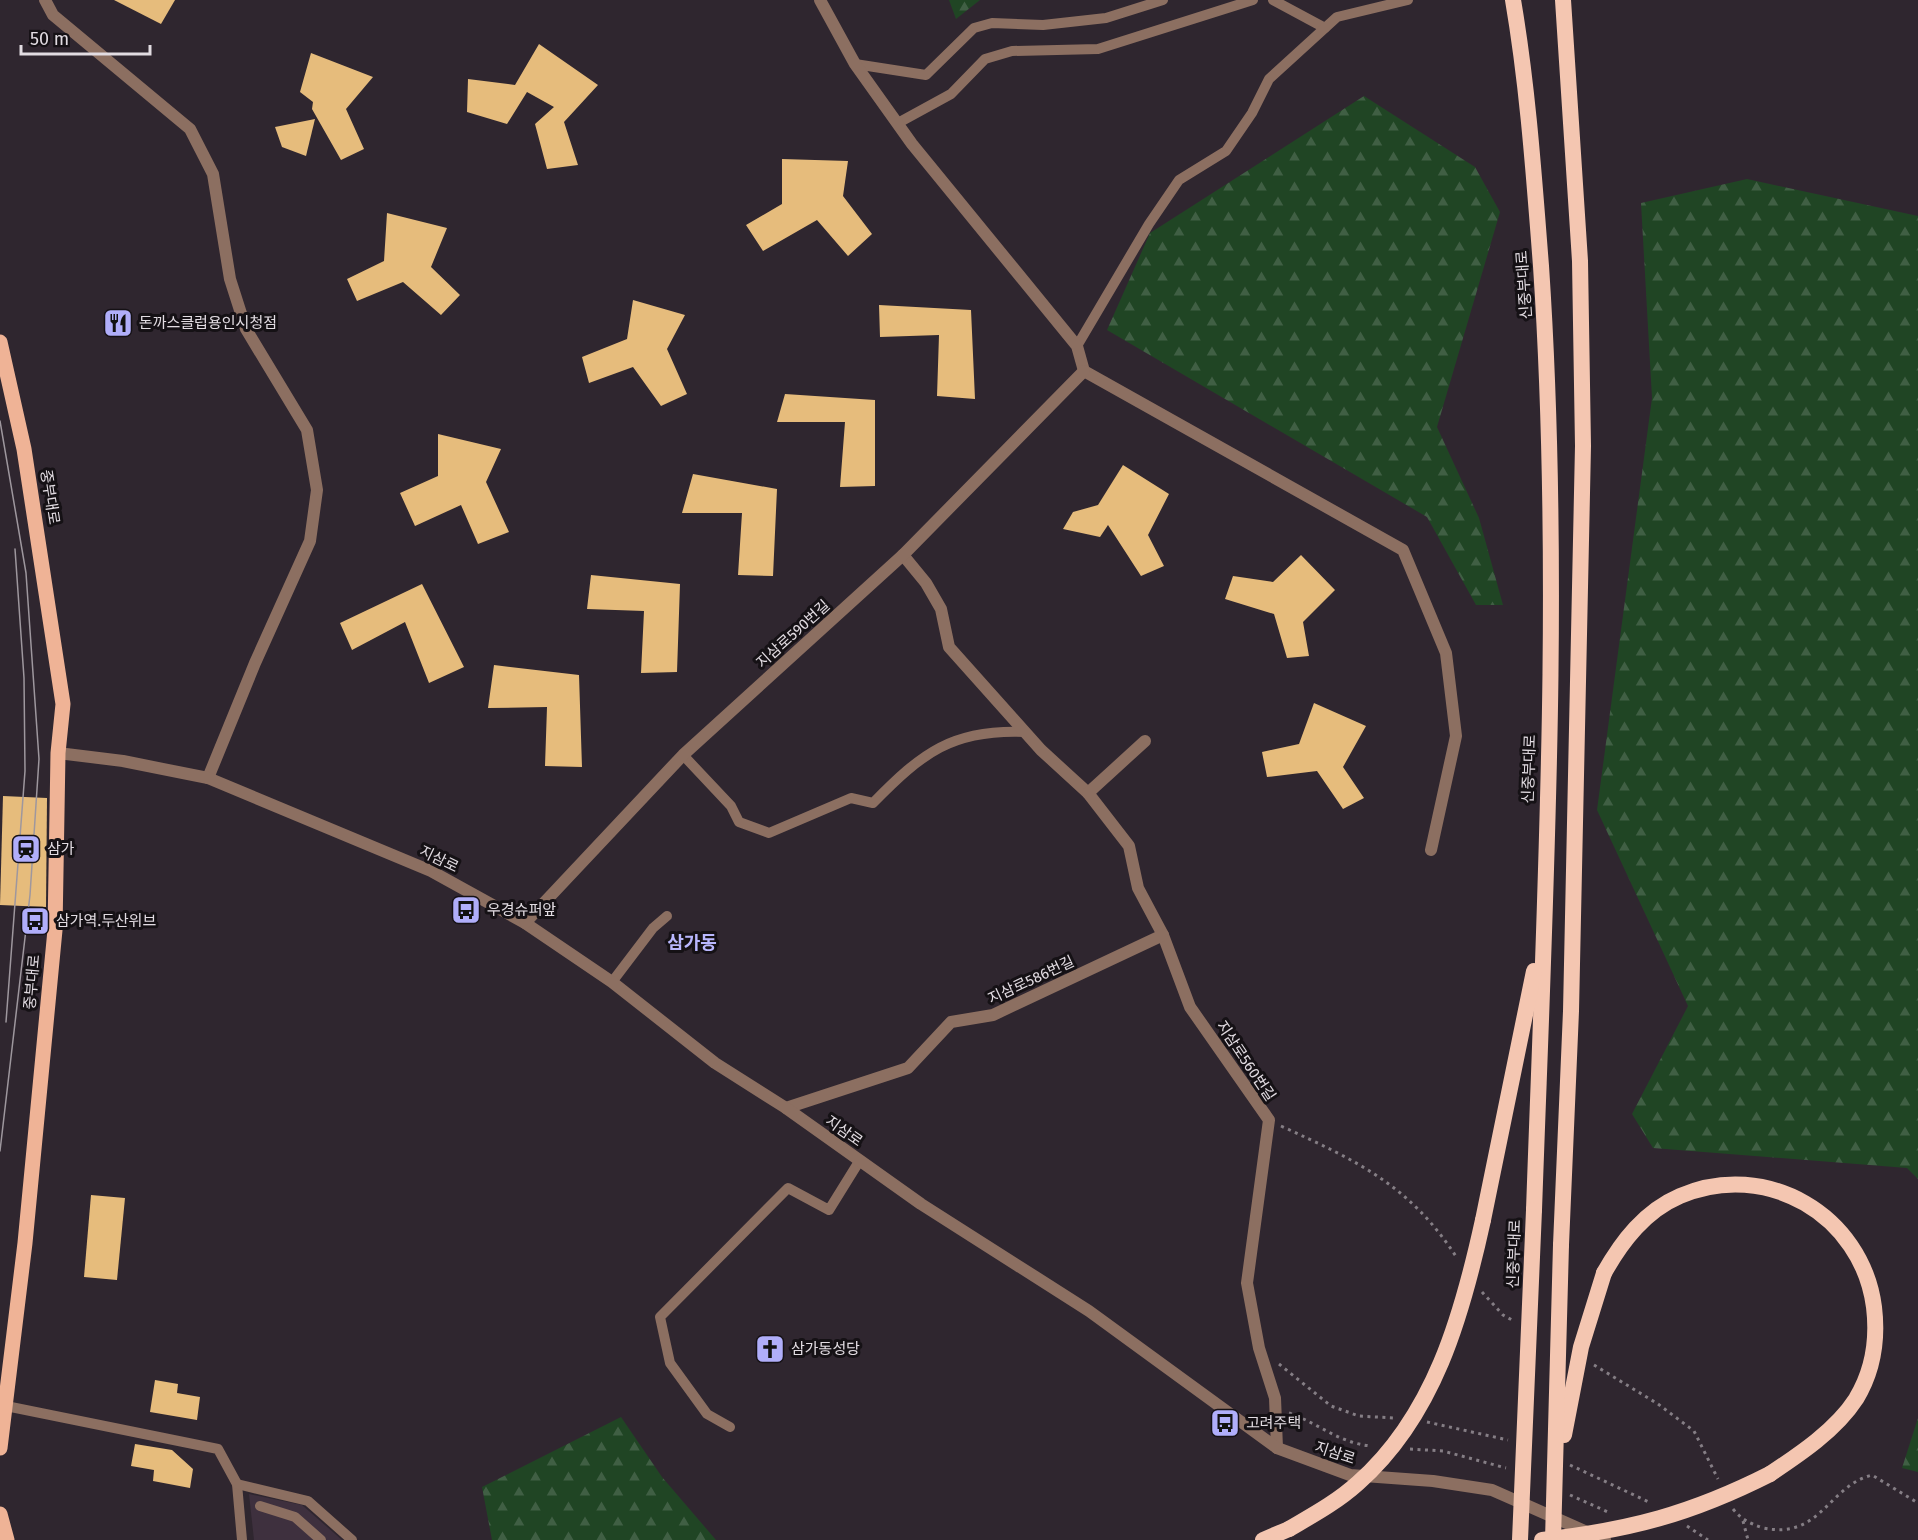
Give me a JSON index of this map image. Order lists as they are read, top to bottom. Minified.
{"streets":{"highway":["신중부대로"],"main road":["중부대로"],"street":["지삼로590번길","지삼로","지삼로586번길","지삼로560번길"]},"crossings":[["중부대로","지삼로"],["지삼로590번길","지삼로"],["지삼로590번길","지삼로560번길"],["지삼로","지삼로586번길"],["지삼로","지삼로560번길"],["지삼로586번길","지삼로560번길"]],"districts":["삼가동"],"places":{"restaurant":["돈까스클럽용인시청점"],"station":["삼가"],"bus stop":["우경슈퍼앞","삼가역.두산위브","고려주택"],"church":["삼가동성당"]},"scale_bar":"50 m"}
